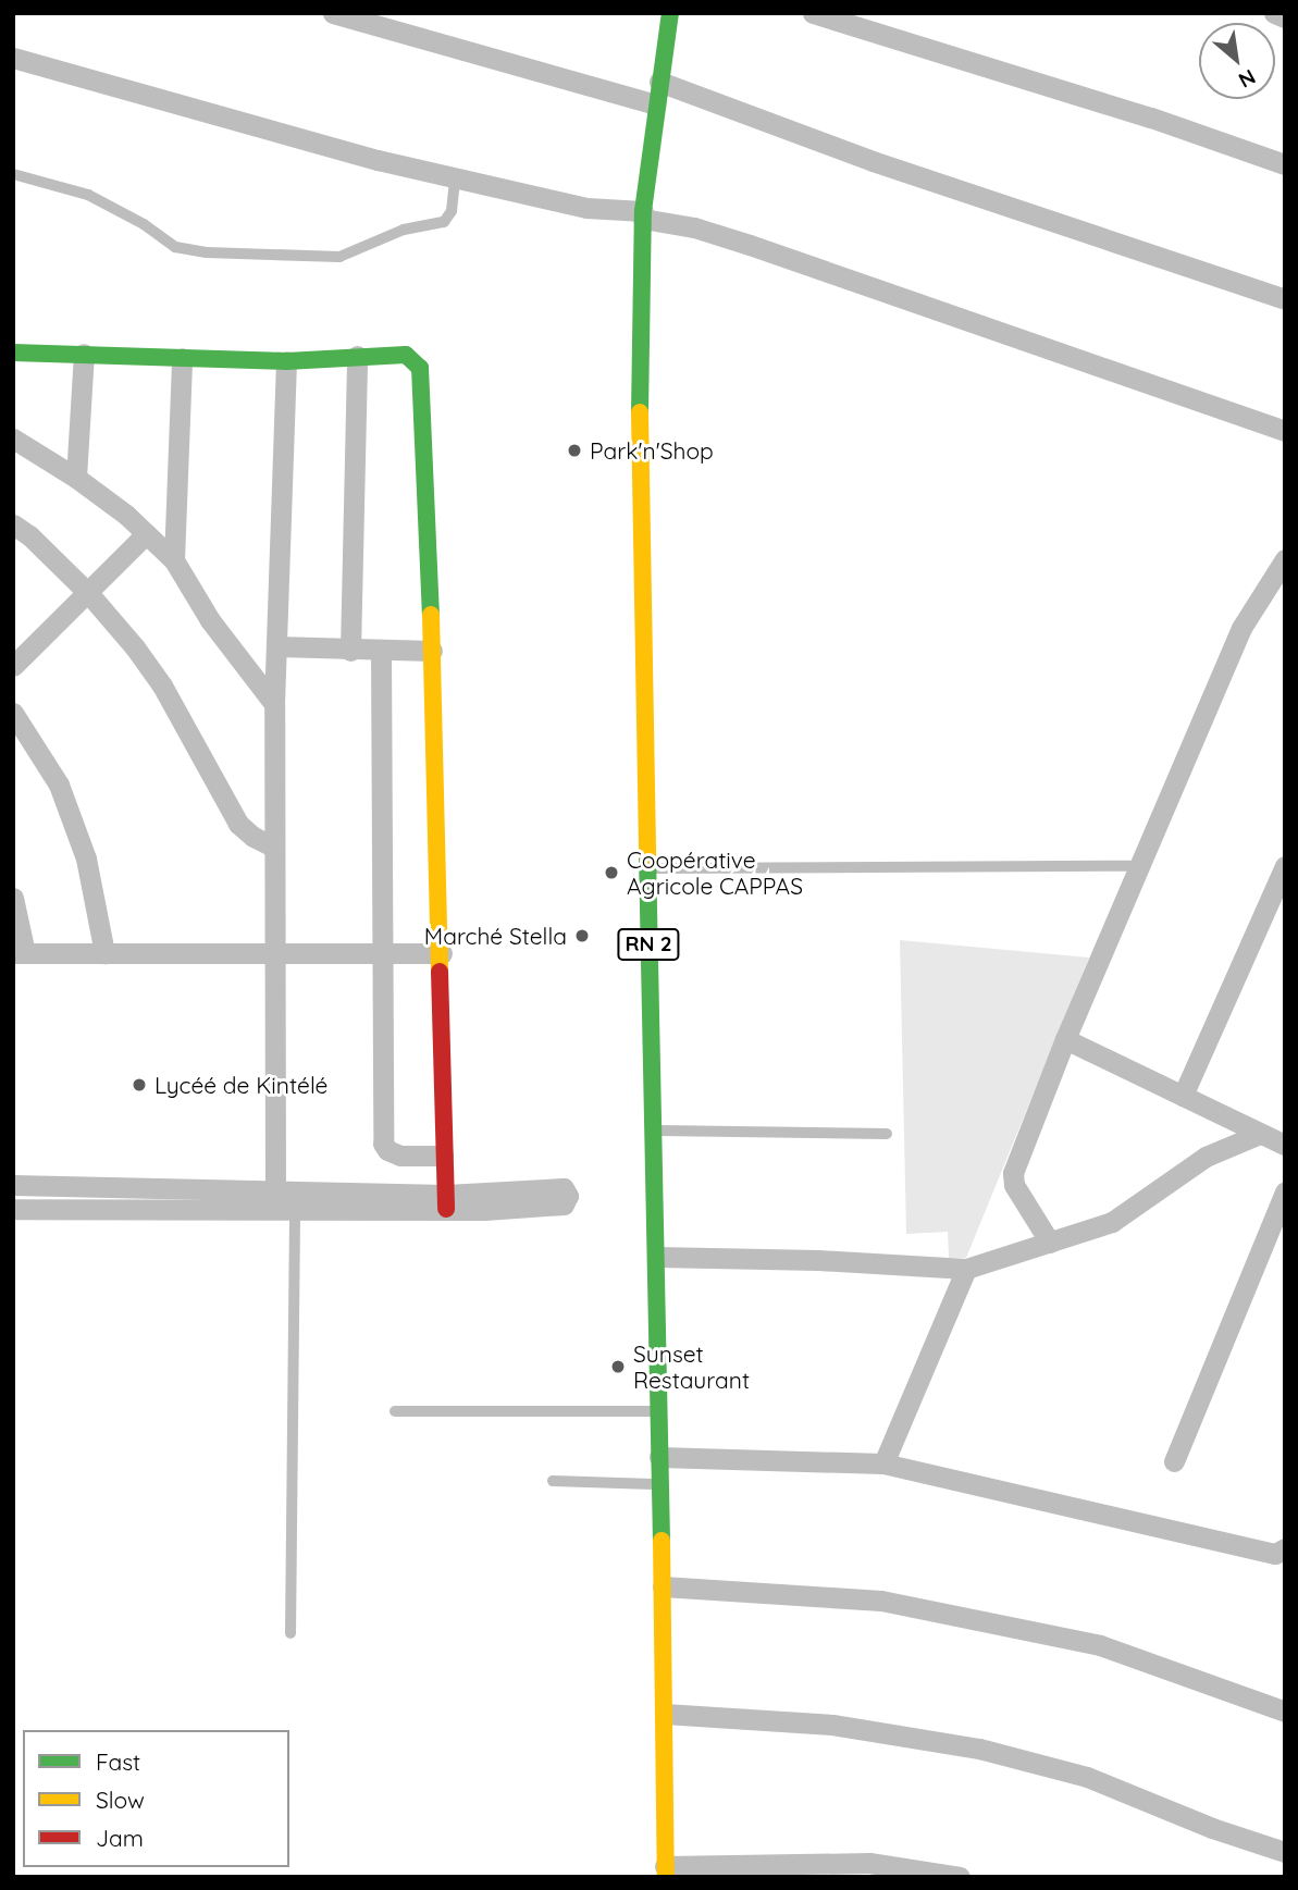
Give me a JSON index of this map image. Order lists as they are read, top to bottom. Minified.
{"streets":{"main road":["RN 2"]},"places":["Park'n'Shop","Coopérative Agricole CAPPAS","Marché Stella","Lycéé de Kintélé","Sunset Restaurant"],"legend":["Fast","Slow","Jam"],"north":"bottom right"}
